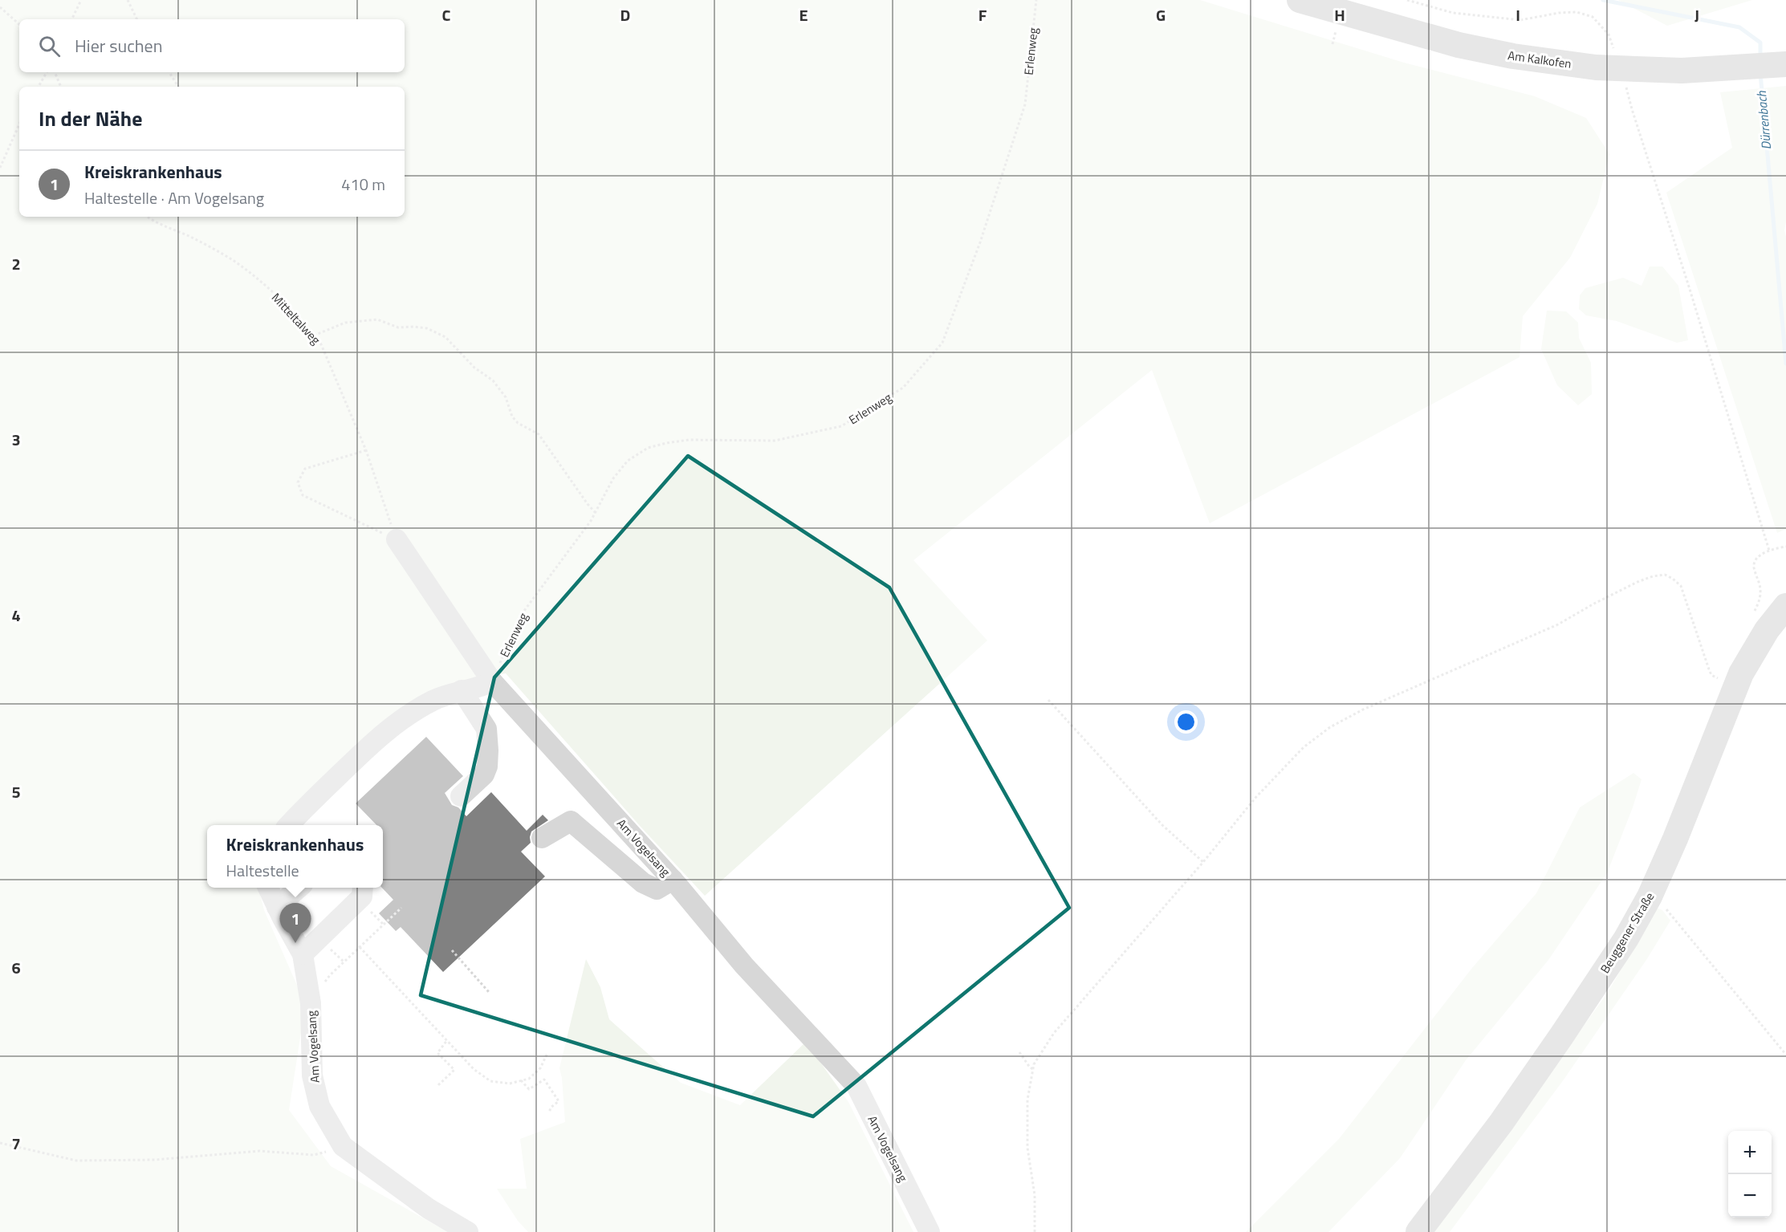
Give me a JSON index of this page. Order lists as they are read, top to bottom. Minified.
{"streets":{"main road":["Am Kalkofen","Beuggener Straße"],"street":["Am Vogelsang"],"path":["Erlenweg","Mitteltalweg"]},"crossings":[["Erlenweg","Am Vogelsang"],["Mitteltalweg","Am Vogelsang"]],"water":["Dürrenbach"],"page":{"search":"Hier suchen","heading":"In der Nähe","list":[{"mark":"1","name":"Kreiskrankenhaus","note":"Haltestelle · Am Vogelsang","value":"410 m"}],"popup":["Kreiskrankenhaus","Haltestelle"],"pins":"1","map_buttons":["+","−"]},"grid":{"columns":["C","D","E","F","G","H","I","J"],"rows":["2","3","4","5","6","7"]}}
